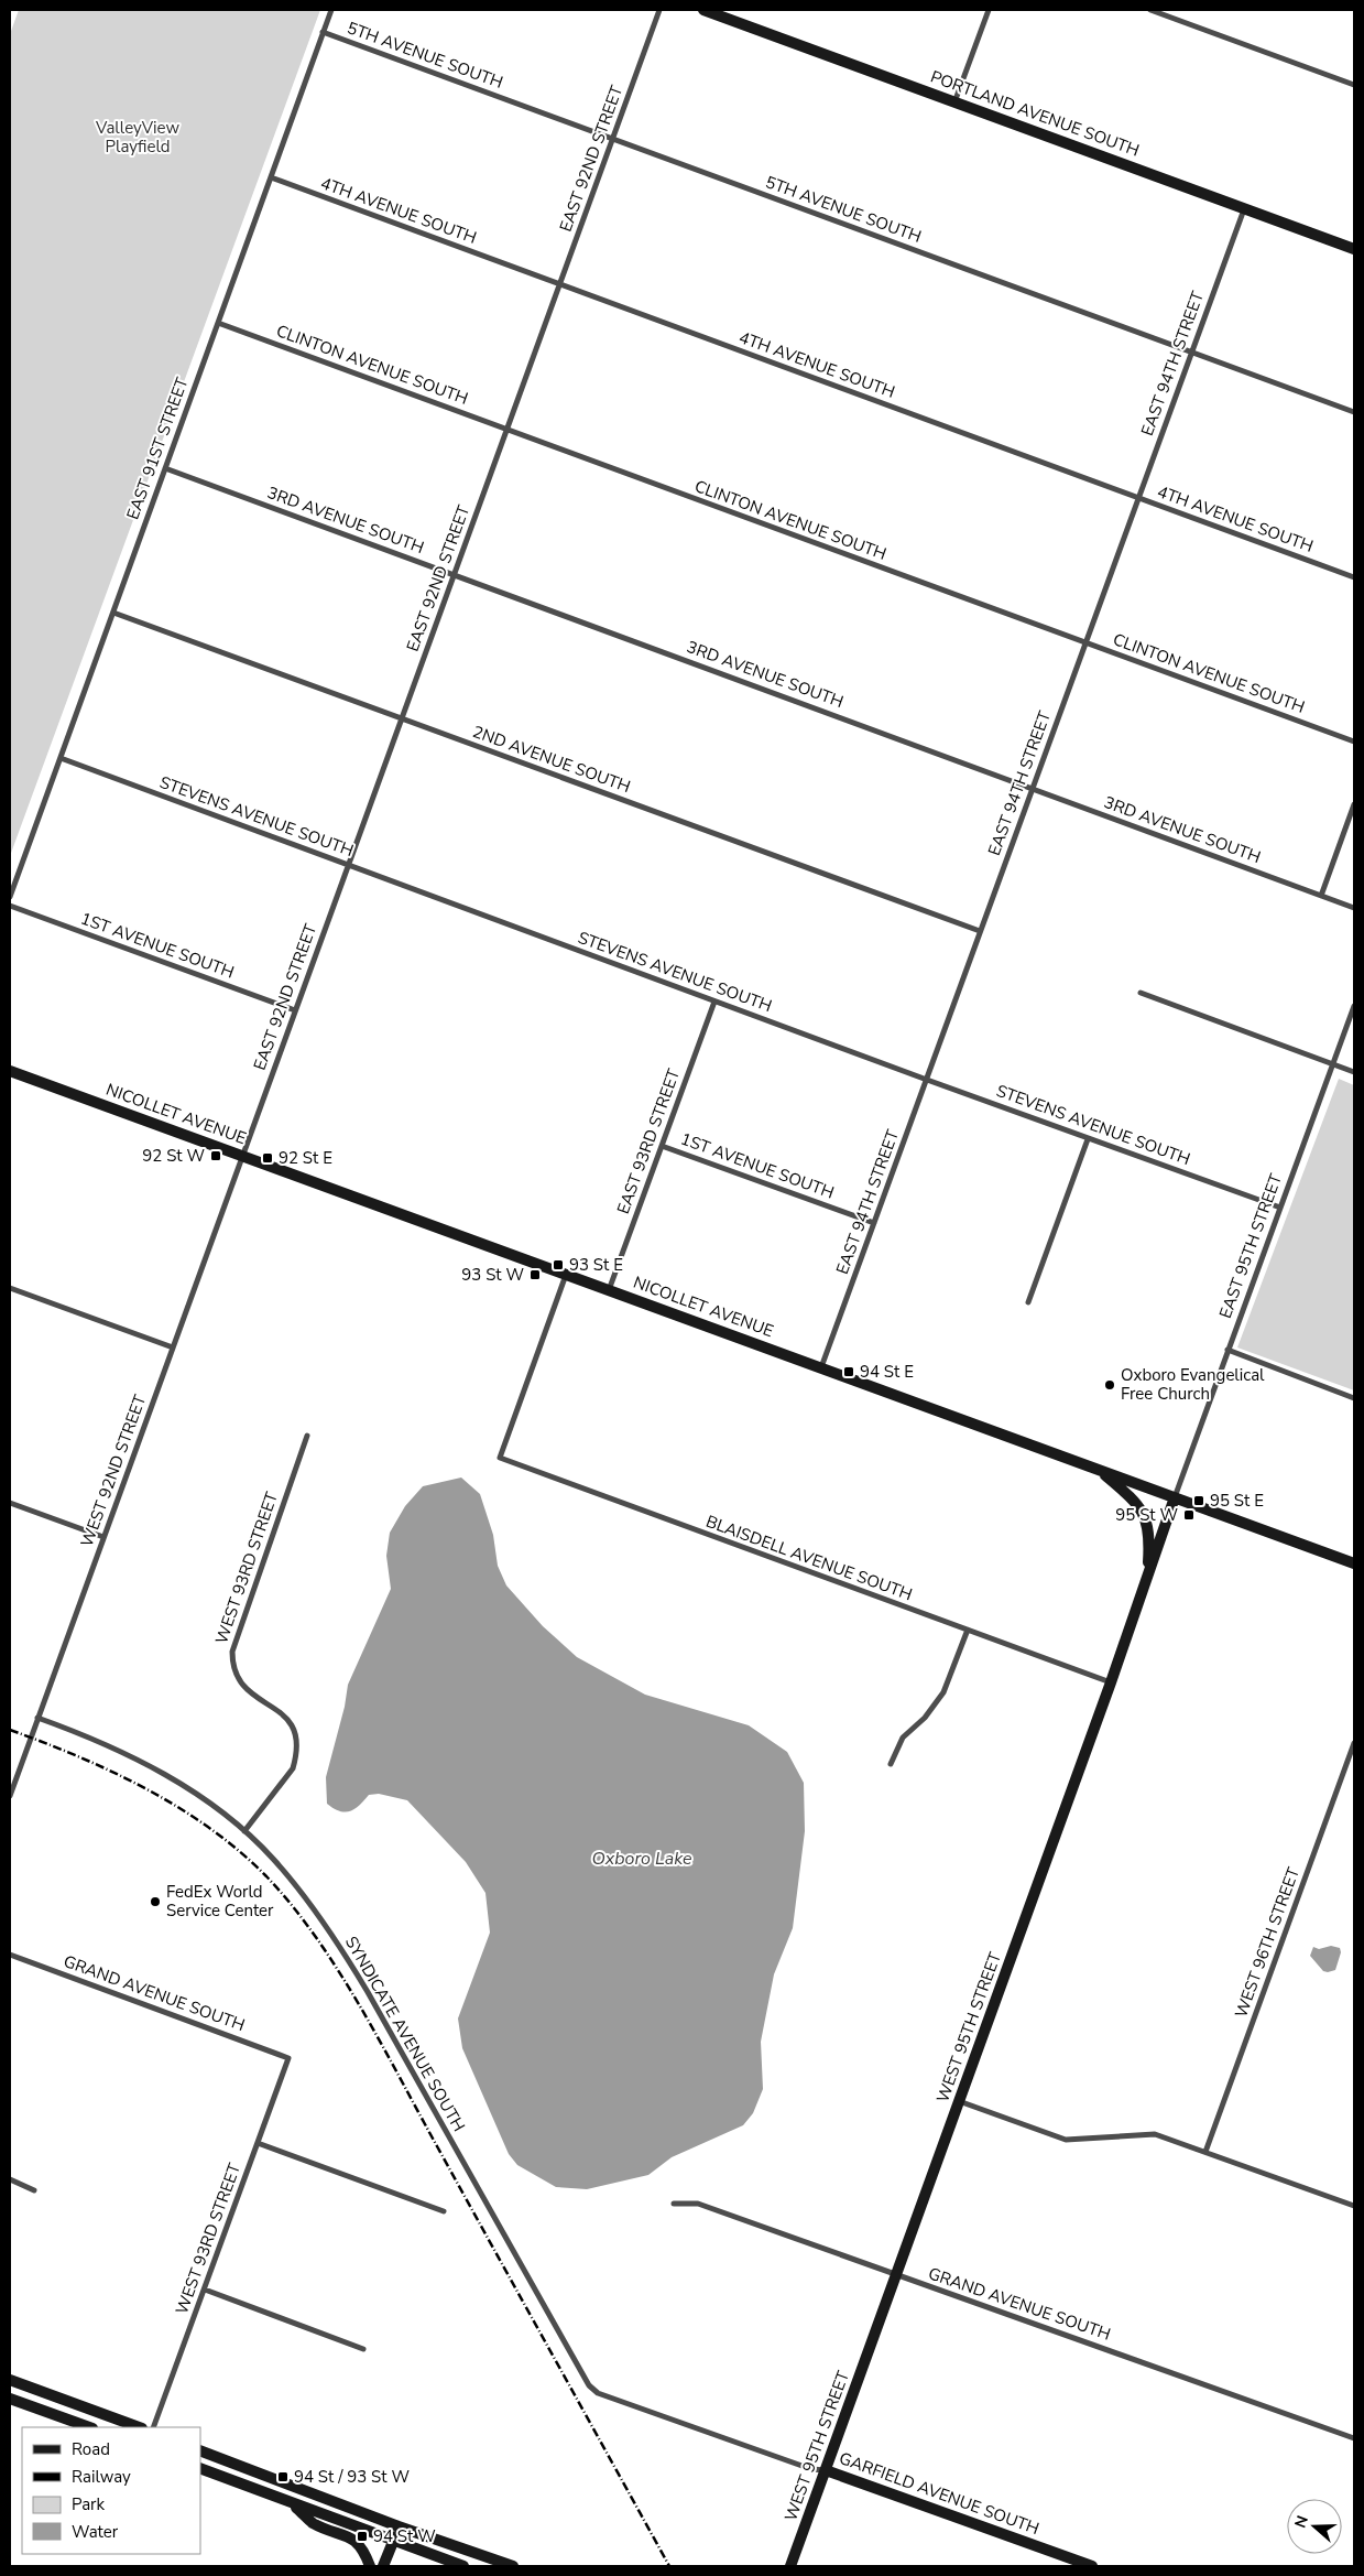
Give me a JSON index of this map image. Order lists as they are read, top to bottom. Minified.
{"streets":{"main road":["PORTLAND AVENUE SOUTH","NICOLLET AVENUE","WEST 95TH STREET","GARFIELD AVENUE SOUTH"],"street":["5TH AVENUE SOUTH","EAST 92ND STREET","4TH AVENUE SOUTH","EAST 94TH STREET","CLINTON AVENUE SOUTH","EAST 91ST STREET","3RD AVENUE SOUTH","2ND AVENUE SOUTH","STEVENS AVENUE SOUTH","1ST AVENUE SOUTH","EAST 93RD STREET","EAST 95TH STREET","WEST 92ND STREET","BLAISDELL AVENUE SOUTH","WEST 93RD STREET","WEST 96TH STREET","GRAND AVENUE SOUTH","SYNDICATE AVENUE SOUTH"]},"crossings":[["5TH AVENUE SOUTH","EAST 92ND STREET"],["5TH AVENUE SOUTH","EAST 94TH STREET"],["5TH AVENUE SOUTH","EAST 91ST STREET"],["PORTLAND AVENUE SOUTH","EAST 94TH STREET"],["EAST 92ND STREET","4TH AVENUE SOUTH"],["EAST 92ND STREET","CLINTON AVENUE SOUTH"],["EAST 92ND STREET","3RD AVENUE SOUTH"],["EAST 92ND STREET","2ND AVENUE SOUTH"],["EAST 92ND STREET","STEVENS AVENUE SOUTH"],["EAST 92ND STREET","1ST AVENUE SOUTH"],["EAST 92ND STREET","NICOLLET AVENUE"],["EAST 92ND STREET","WEST 92ND STREET"],["4TH AVENUE SOUTH","EAST 94TH STREET"],["4TH AVENUE SOUTH","EAST 91ST STREET"],["EAST 94TH STREET","CLINTON AVENUE SOUTH"],["EAST 94TH STREET","3RD AVENUE SOUTH"],["EAST 94TH STREET","2ND AVENUE SOUTH"],["EAST 94TH STREET","STEVENS AVENUE SOUTH"],["EAST 94TH STREET","1ST AVENUE SOUTH"],["EAST 94TH STREET","NICOLLET AVENUE"],["CLINTON AVENUE SOUTH","EAST 91ST STREET"],["EAST 91ST STREET","3RD AVENUE SOUTH"],["EAST 91ST STREET","2ND AVENUE SOUTH"],["EAST 91ST STREET","STEVENS AVENUE SOUTH"],["STEVENS AVENUE SOUTH","EAST 93RD STREET"],["STEVENS AVENUE SOUTH","EAST 95TH STREET"],["1ST AVENUE SOUTH","EAST 93RD STREET"],["NICOLLET AVENUE","EAST 93RD STREET"],["NICOLLET AVENUE","EAST 95TH STREET"],["NICOLLET AVENUE","WEST 92ND STREET"],["NICOLLET AVENUE","BLAISDELL AVENUE SOUTH"],["NICOLLET AVENUE","WEST 95TH STREET"],["EAST 95TH STREET","WEST 95TH STREET"],["WEST 92ND STREET","SYNDICATE AVENUE SOUTH"],["BLAISDELL AVENUE SOUTH","WEST 95TH STREET"],["WEST 93RD STREET","GRAND AVENUE SOUTH"],["WEST 93RD STREET","SYNDICATE AVENUE SOUTH"],["GRAND AVENUE SOUTH","WEST 95TH STREET"],["WEST 95TH STREET","GARFIELD AVENUE SOUTH"],["SYNDICATE AVENUE SOUTH","GARFIELD AVENUE SOUTH"]],"water":["Oxboro Lake"],"parks":["ValleyView Playfield"],"places":{"transit":["92 St W","92 St E","93 St E","93 St W","94 St E","95 St E","95 St W","94 St / 93 St W","94 St W"],"other":["Oxboro Evangelical Free Church","FedEx World Service Center"]},"legend":["Road","Railway","Park","Water"],"north":"left"}
